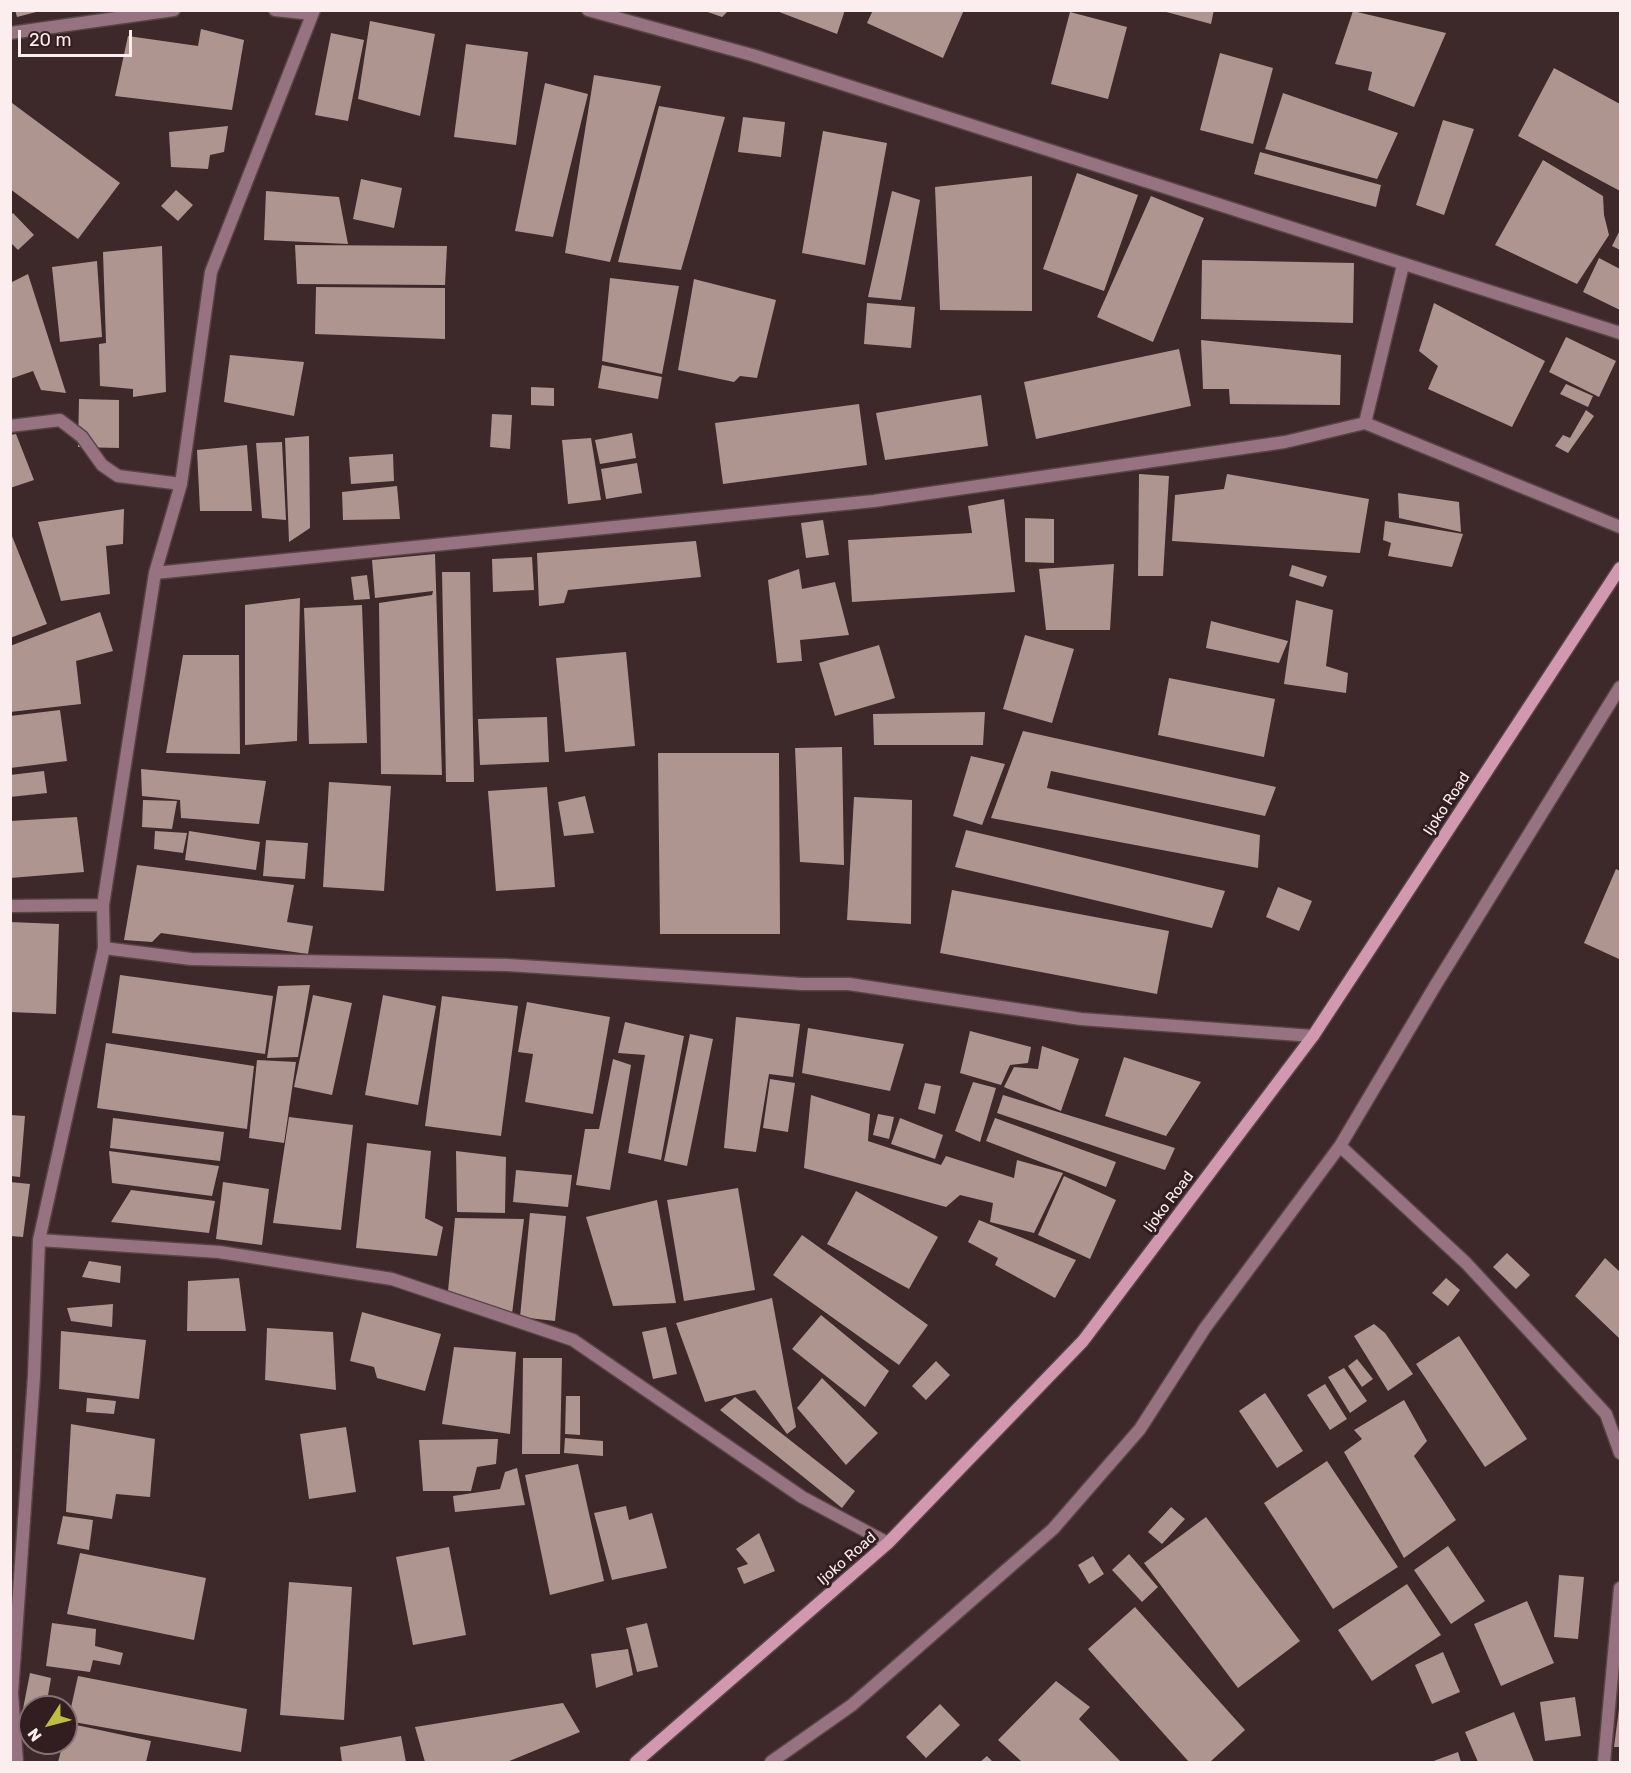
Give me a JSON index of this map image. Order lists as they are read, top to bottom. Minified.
{"streets":{"main road":["Ijoko Road"]},"scale_bar":"20 m","north":"bottom left"}
